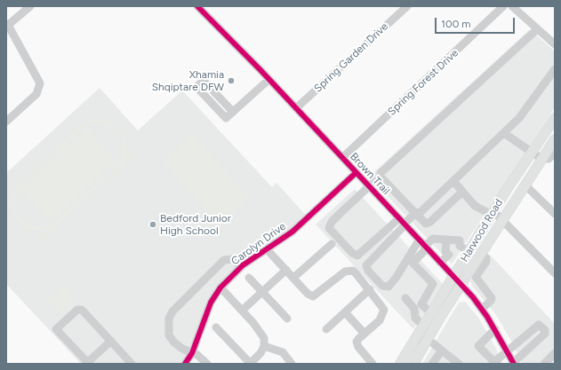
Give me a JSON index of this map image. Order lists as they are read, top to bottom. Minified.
{"streets":{"main road":["Harwood Road"],"street":["Spring Garden Drive","Spring Forest Drive","Brown Trail","Carolyn Drive"]},"crossings":[["Spring Garden Drive","Brown Trail"],["Spring Forest Drive","Brown Trail"],["Brown Trail","Harwood Road"],["Brown Trail","Carolyn Drive"]],"places":["Xhamia Shqiptare DFW","Bedford Junior High School"],"scale_bar":"100 m"}
